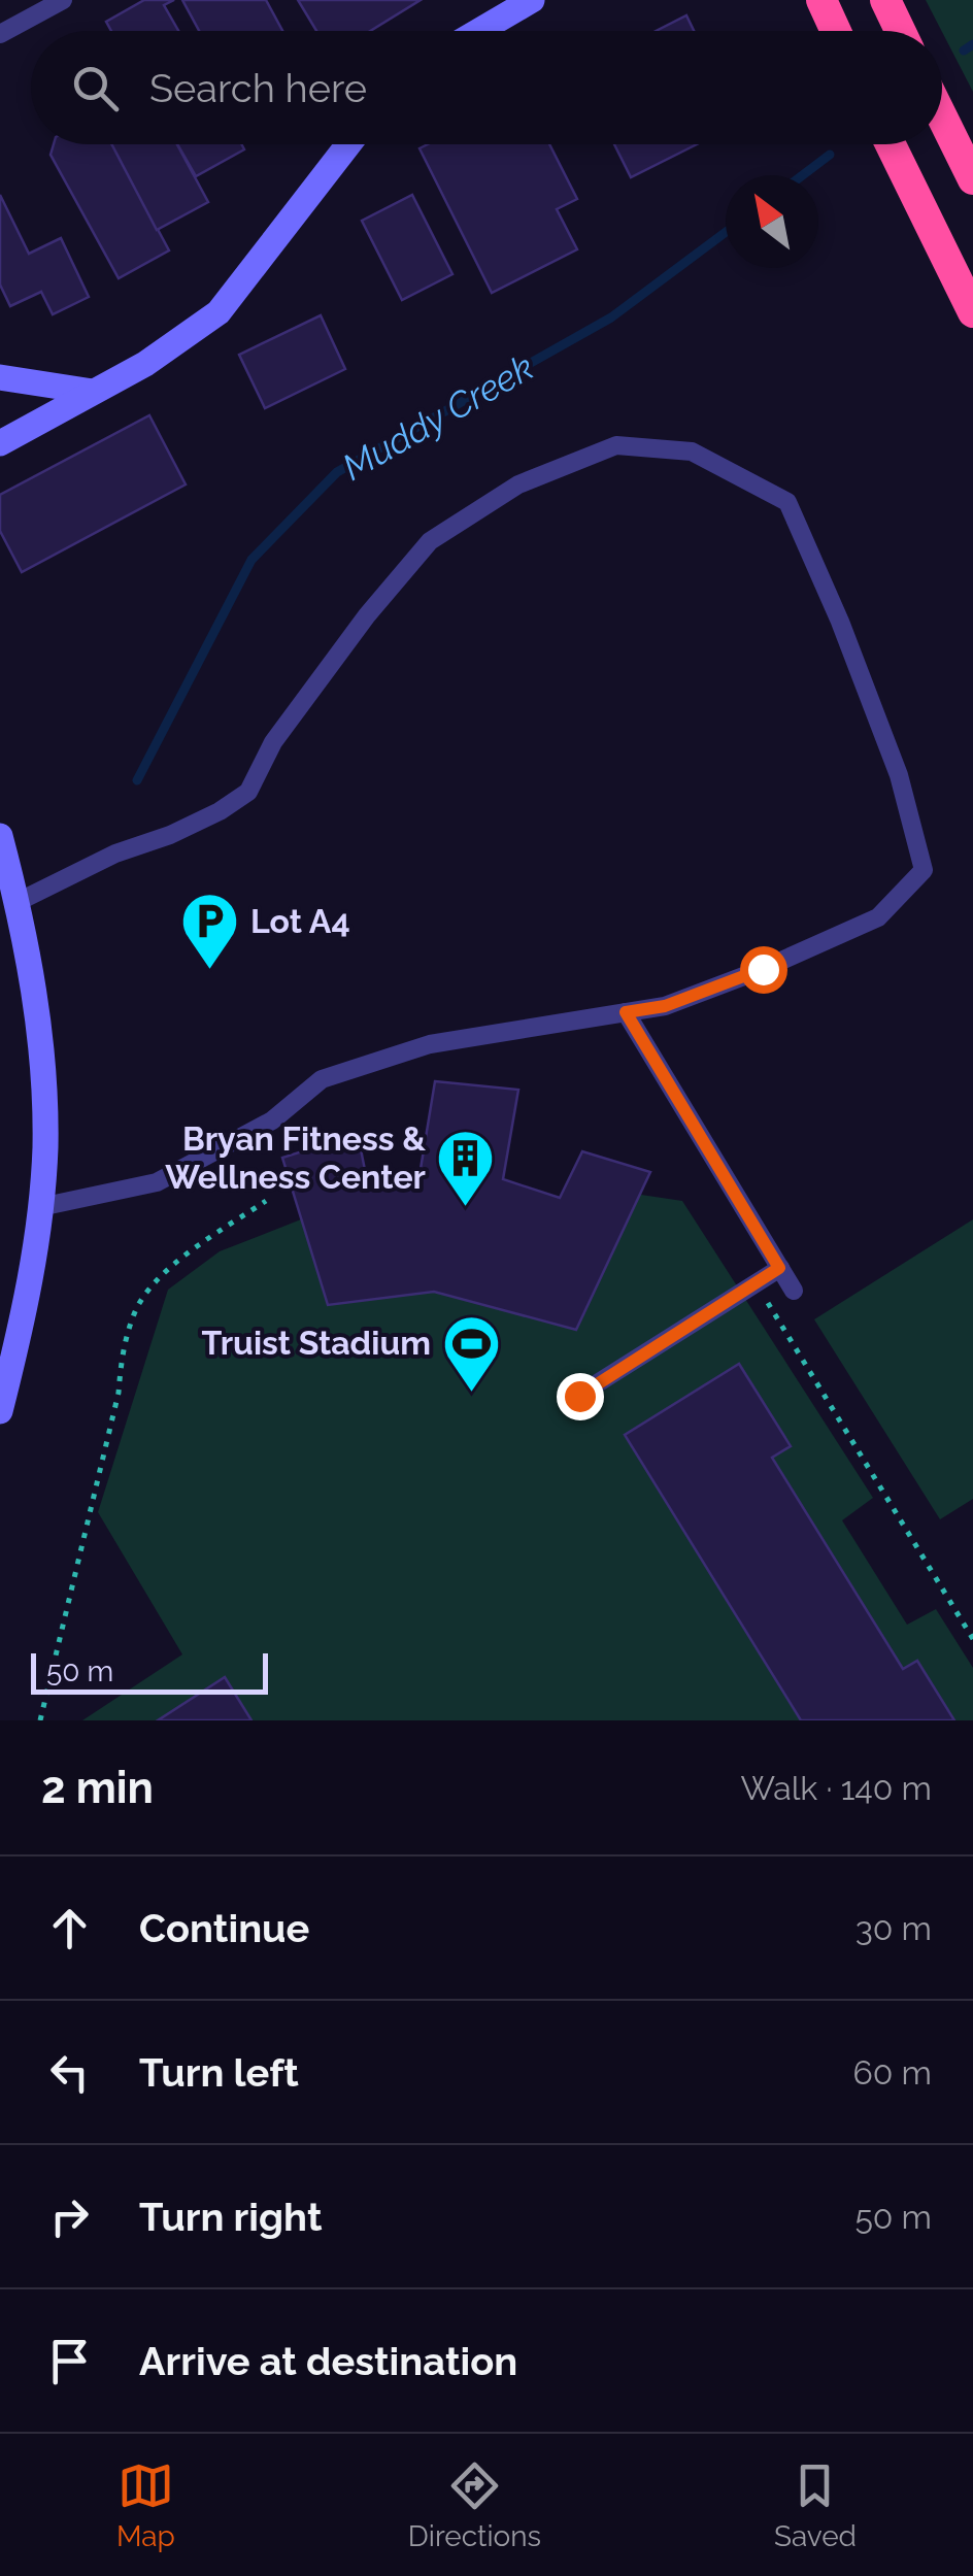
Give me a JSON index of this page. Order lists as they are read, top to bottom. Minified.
{"water":["Muddy Creek"],"places":{"parking":["Lot A4"],"building":["Bryan Fitness & Wellness Center"],"sports":["Truist Stadium"]},"scale_bar":"50 m","north":"top left","page":{"search":"Search here","scale":"50 m","heading":["2 min","Walk · 140 m"],"list":[["Continue","30 m"],["Turn left","60 m"],["Turn right","50 m"],"Arrive at destination"],"nav":["Map","Directions","Saved"]}}
